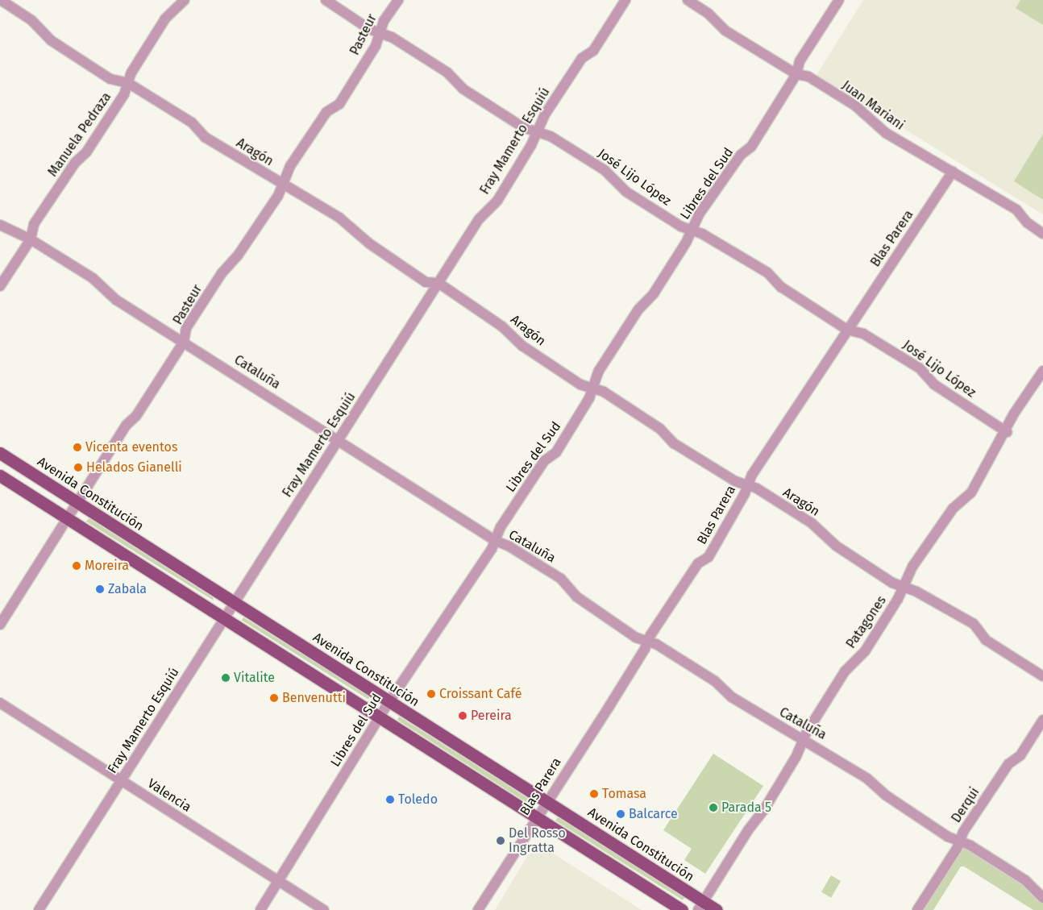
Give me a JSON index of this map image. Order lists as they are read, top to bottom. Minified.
{"streets":{"main road":["Avenida Constitución"],"street":["Pasteur","Juan Mariani","Manuela Pedraza","Fray Mamerto Esquiú","Aragón","José Lijo López","Libres del Sud","Blas Parera","Cataluña","Patagones","Valencia","Derqui"]},"crossings":[["Pasteur","Aragón"],["Pasteur","José Lijo López"],["Pasteur","Cataluña"],["Pasteur","Avenida Constitución"],["Juan Mariani","Libres del Sud"],["Juan Mariani","Blas Parera"],["Manuela Pedraza","Aragón"],["Manuela Pedraza","Cataluña"],["Fray Mamerto Esquiú","Aragón"],["Fray Mamerto Esquiú","José Lijo López"],["Fray Mamerto Esquiú","Cataluña"],["Fray Mamerto Esquiú","Avenida Constitución"],["Fray Mamerto Esquiú","Valencia"],["Aragón","Libres del Sud"],["Aragón","Blas Parera"],["Aragón","Patagones"],["José Lijo López","Libres del Sud"],["José Lijo López","Blas Parera"],["José Lijo López","Patagones"],["Libres del Sud","Cataluña"],["Libres del Sud","Avenida Constitución"],["Libres del Sud","Valencia"],["Blas Parera","Cataluña"],["Blas Parera","Avenida Constitución"],["Cataluña","Patagones"],["Cataluña","Derqui"],["Avenida Constitución","Patagones"]],"places":["Vicenta eventos","Helados Gianelli","Moreira","Zabala","Vitalite","Croissant Café","Benvenutti","Pereira","Tomasa","Toledo","Parada 5","Balcarce","Del Rosso Ingratta"]}
